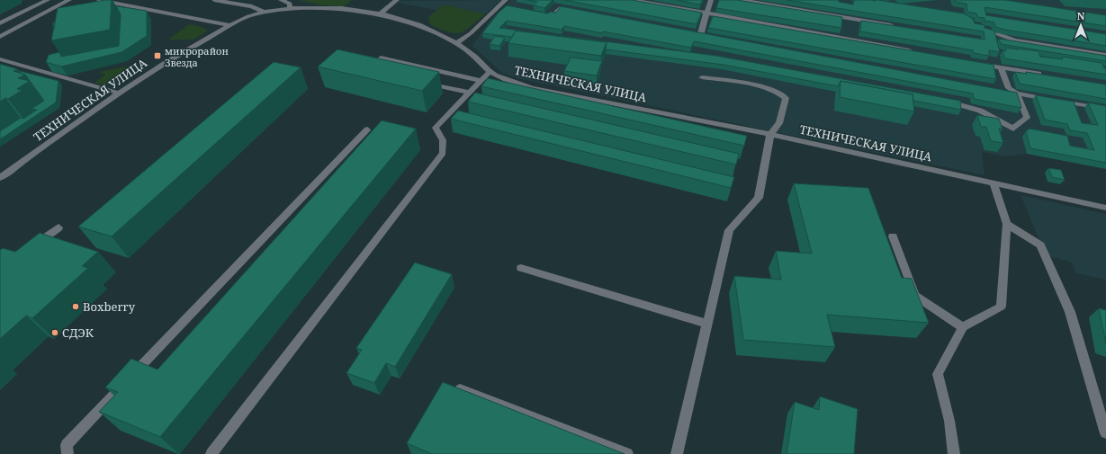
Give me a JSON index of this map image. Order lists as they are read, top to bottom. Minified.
{"streets":{"street":["ТЕХНИЧЕСКАЯ УЛИЦА"]},"places":{"transit":["микрорайон Звезда"],"other":["Boxberry","СДЭК"]},"north":"top"}
